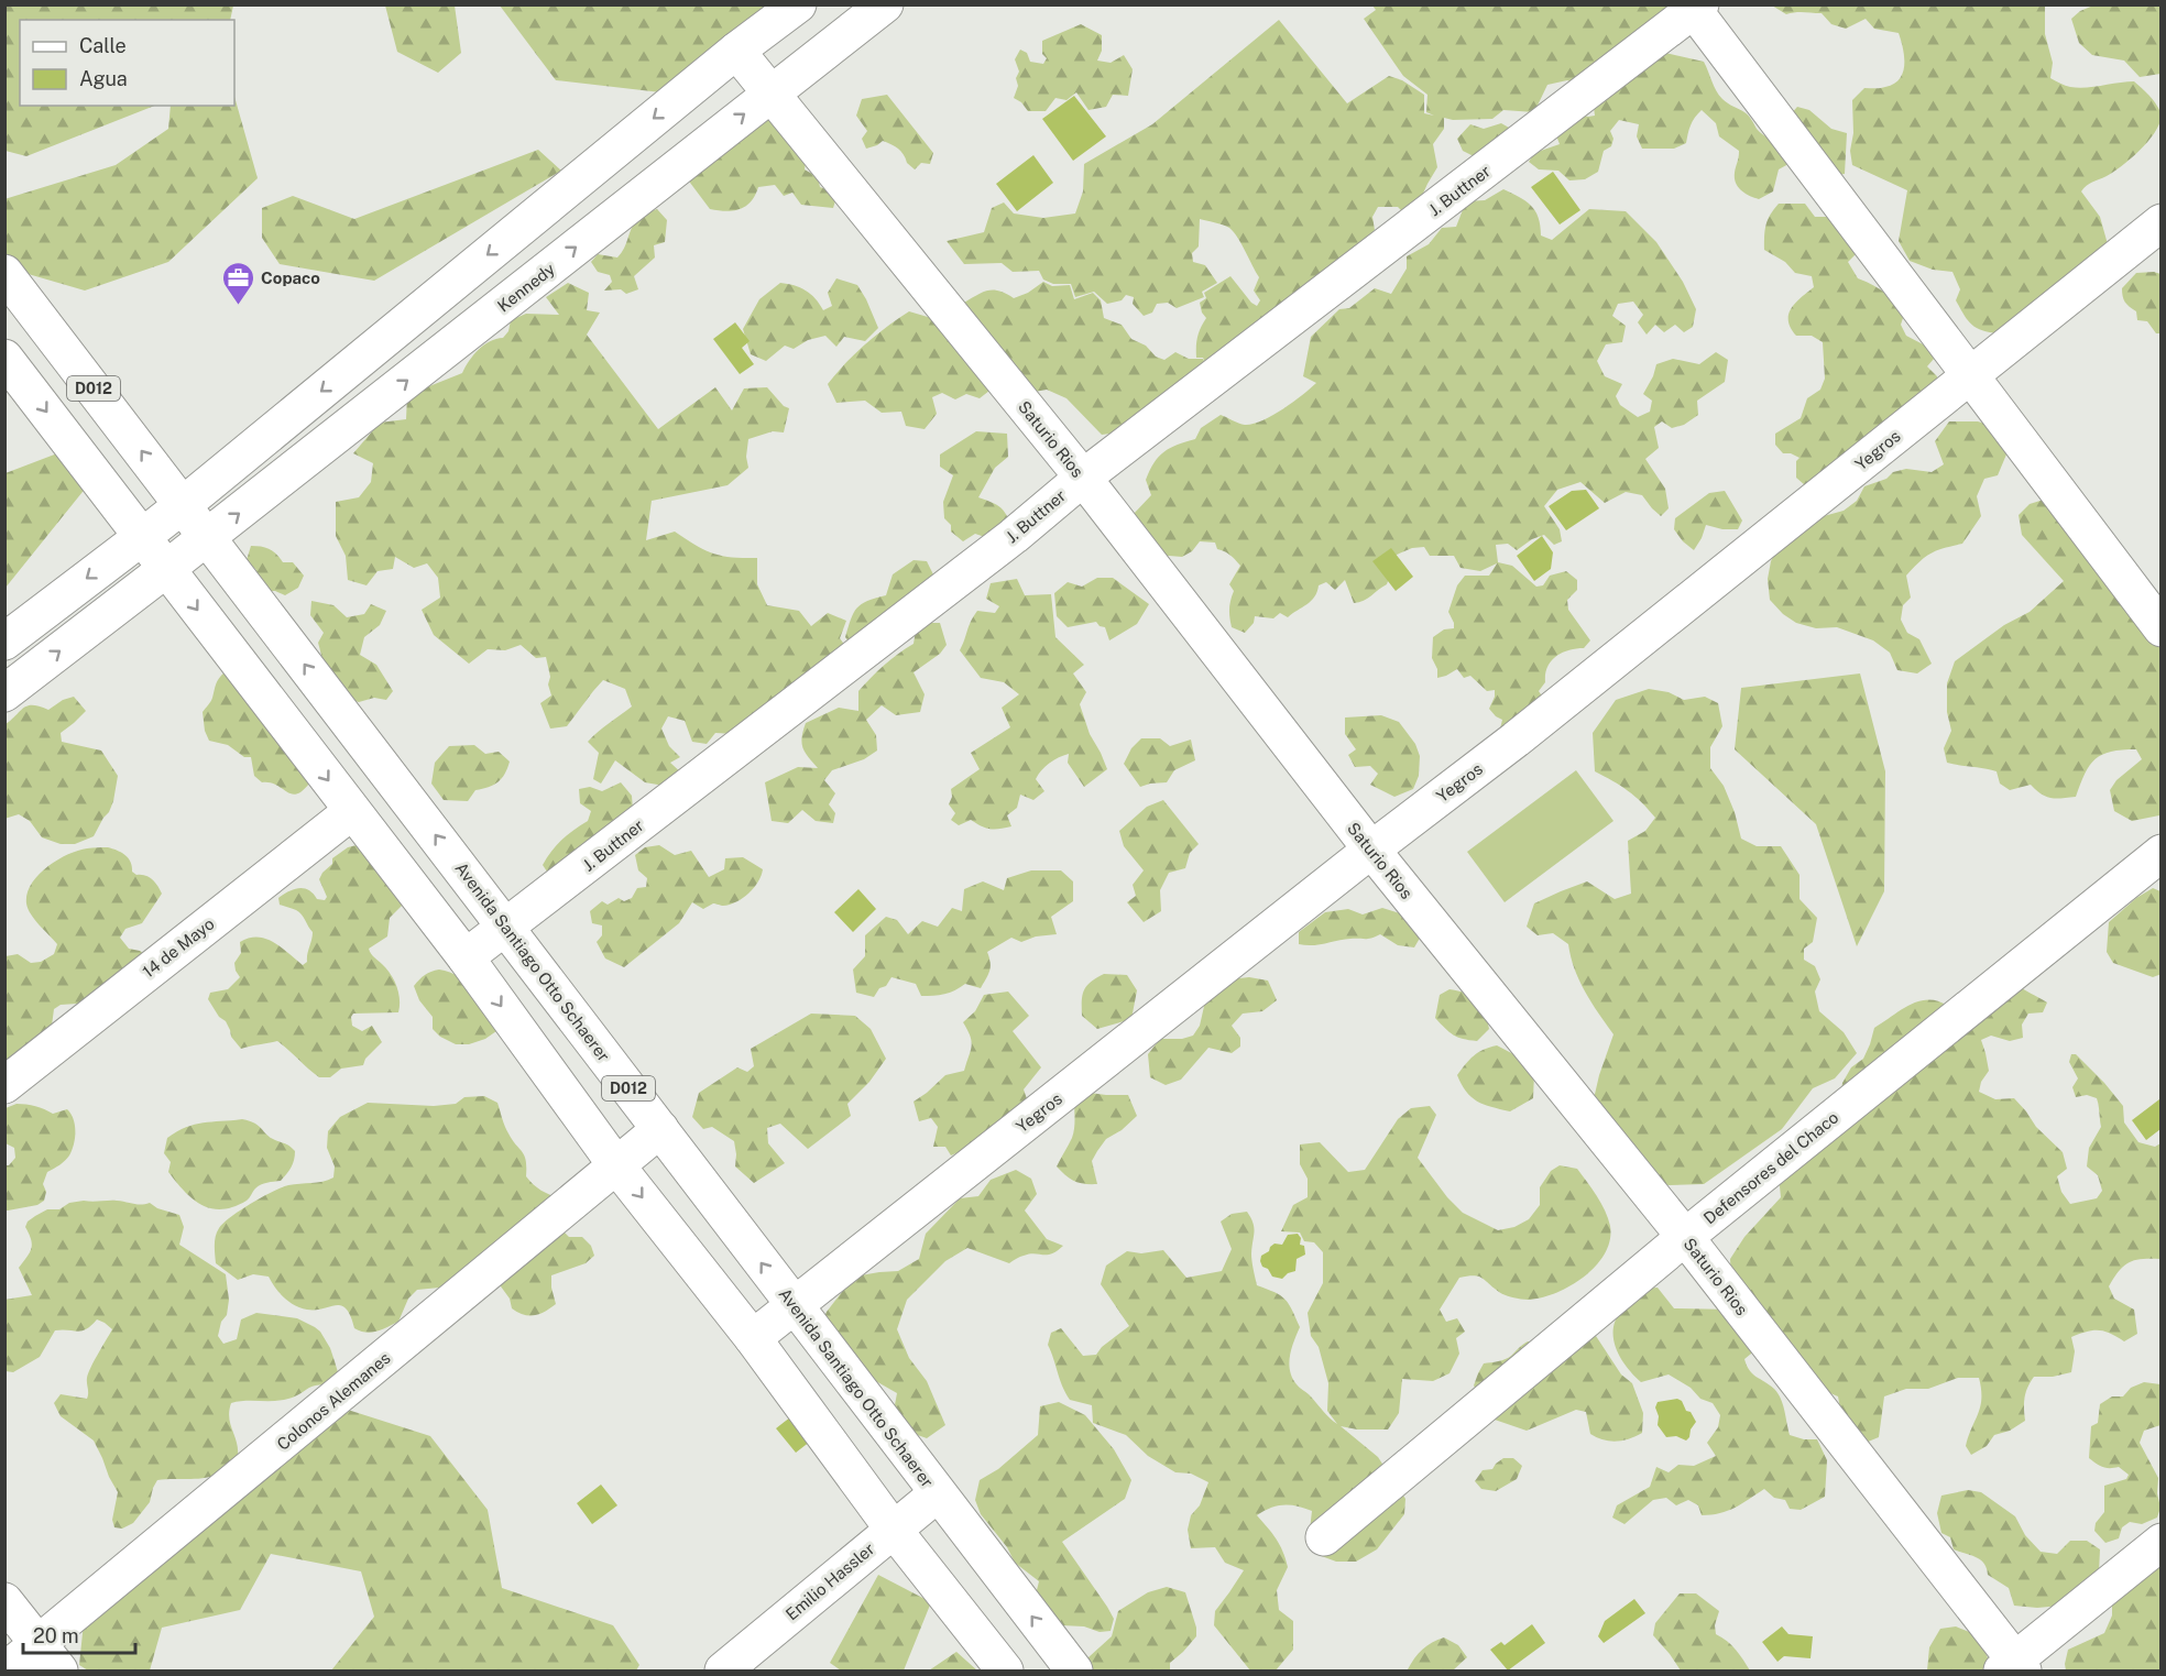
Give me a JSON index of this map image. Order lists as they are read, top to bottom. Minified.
{"streets":{"street":["J. Buttner","Kennedy","D012","Saturio Rios","Yegros","14 de Mayo","Avenida Santiago Otto Schaerer","Defensores del Chaco","Colonos Alemanes","Emilio Hassler"]},"crossings":[["J. Buttner","D012"],["J. Buttner","Saturio Rios"],["J. Buttner","Avenida Santiago Otto Schaerer"],["Kennedy","D012"],["Kennedy","Saturio Rios"],["Kennedy","Avenida Santiago Otto Schaerer"],["D012","Yegros"],["D012","14 de Mayo"],["D012","Avenida Santiago Otto Schaerer"],["D012","Colonos Alemanes"],["D012","Emilio Hassler"],["Saturio Rios","Yegros"],["Saturio Rios","Defensores del Chaco"],["Yegros","Avenida Santiago Otto Schaerer"],["Avenida Santiago Otto Schaerer","Colonos Alemanes"],["Avenida Santiago Otto Schaerer","Emilio Hassler"]],"places":{"office":["Copaco"]},"legend":["Calle","Agua"],"scale_bar":"20 m"}
